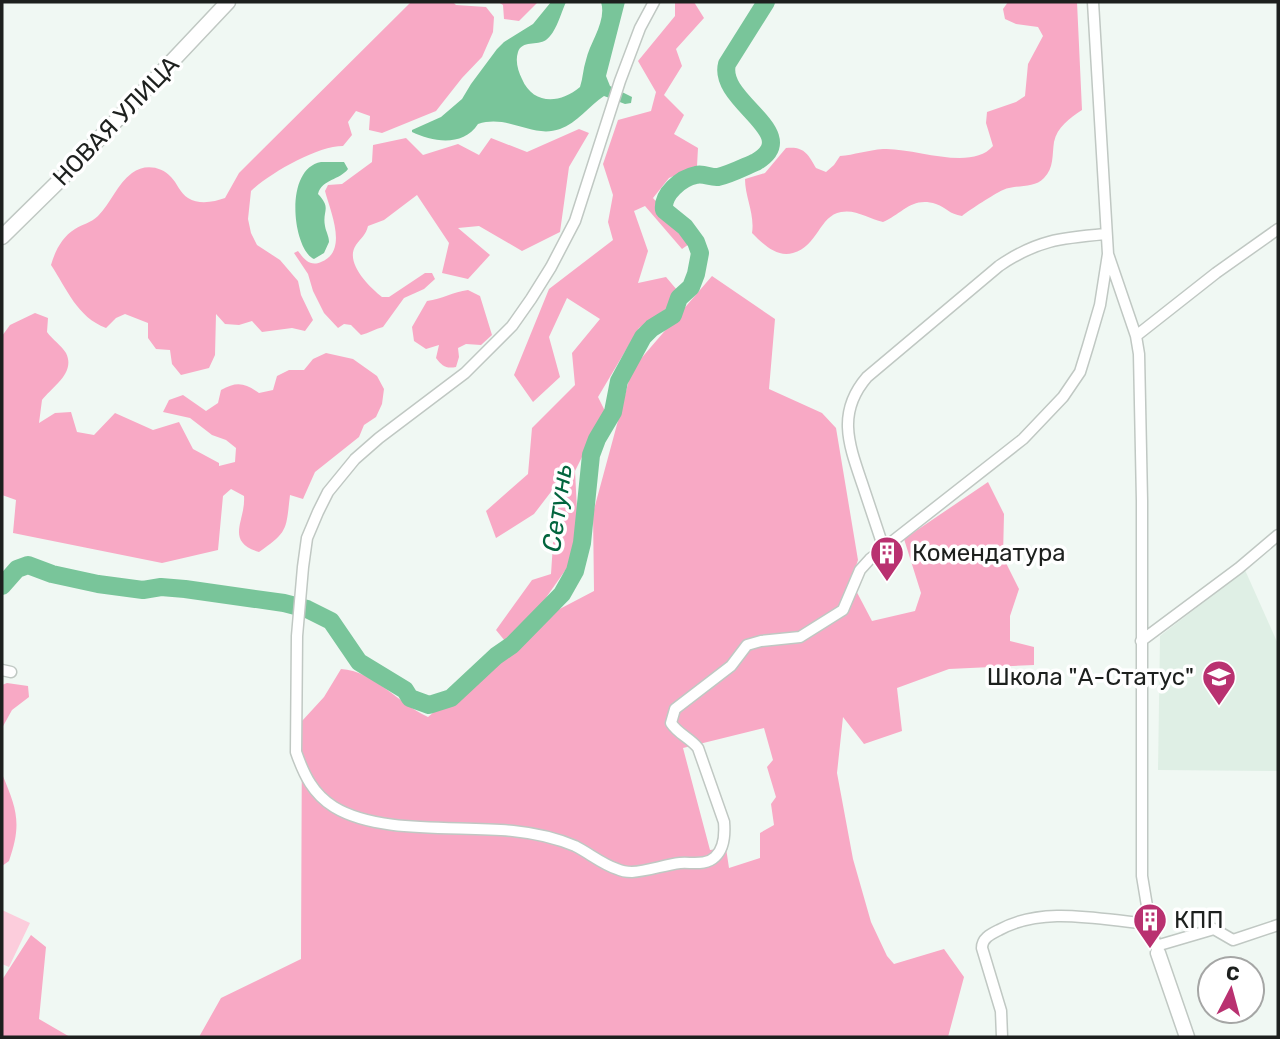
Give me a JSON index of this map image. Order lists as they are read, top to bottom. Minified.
{"streets":{"street":["НОВАЯ УЛИЦА"]},"water":["Сетунь"],"places":{"building":["Комендатура","КПП"],"school or university":["Школа \"А-Статус\""]},"north":"top"}
